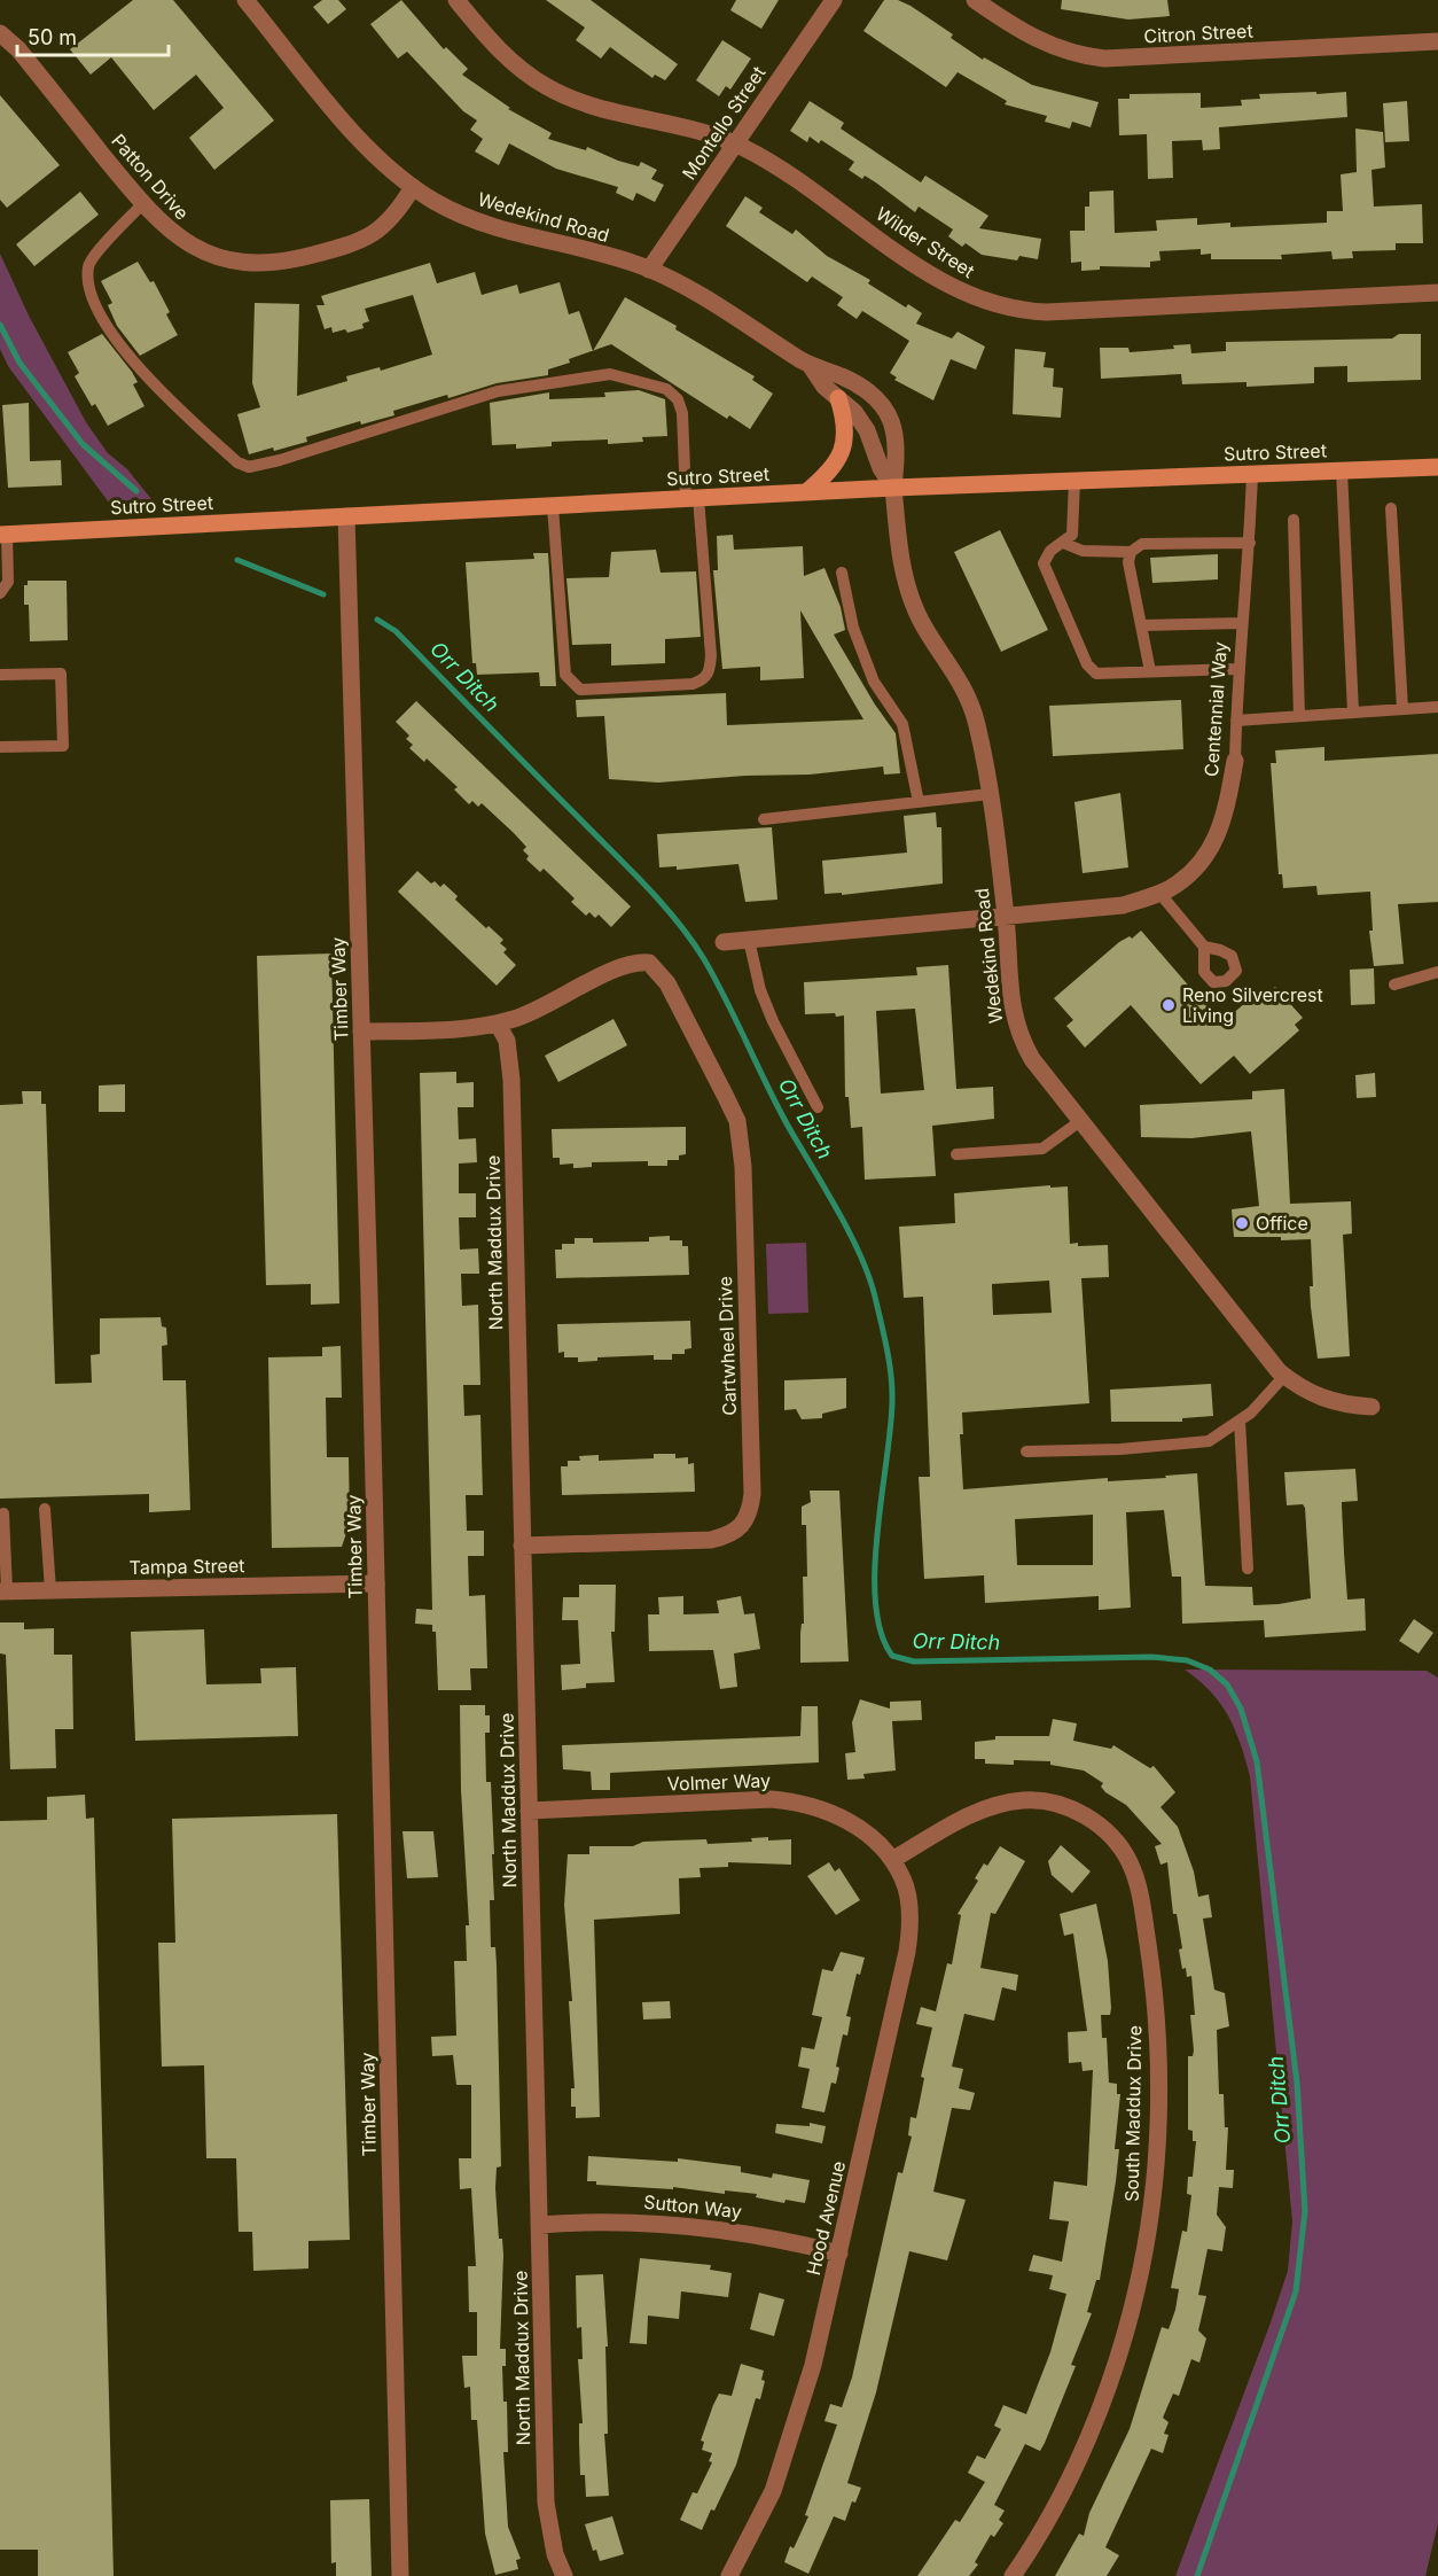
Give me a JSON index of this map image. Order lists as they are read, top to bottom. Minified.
{"streets":{"main road":["Sutro Street"],"street":["Citron Street","Montello Street","Patton Drive","Wedekind Road","Wilder Street","Centennial Way","Timber Way","North Maddux Drive","Cartwheel Drive","Tampa Street","Volmer Way","South Maddux Drive","Sutton Way","Hood Avenue"]},"crossings":[["Montello Street","Wedekind Road"],["Montello Street","Wilder Street"],["Patton Drive","Wedekind Road"],["Wedekind Road","Sutro Street"],["Wedekind Road","Centennial Way"],["Sutro Street","Centennial Way"],["Sutro Street","Timber Way"],["Timber Way","Tampa Street"],["North Maddux Drive","Cartwheel Drive"],["North Maddux Drive","Volmer Way"],["North Maddux Drive","Sutton Way"],["Volmer Way","South Maddux Drive"],["Volmer Way","Hood Avenue"],["South Maddux Drive","Hood Avenue"],["Sutton Way","Hood Avenue"]],"water":["Orr Ditch"],"places":["Reno Silvercrest Living","Office"],"scale_bar":"50 m"}
